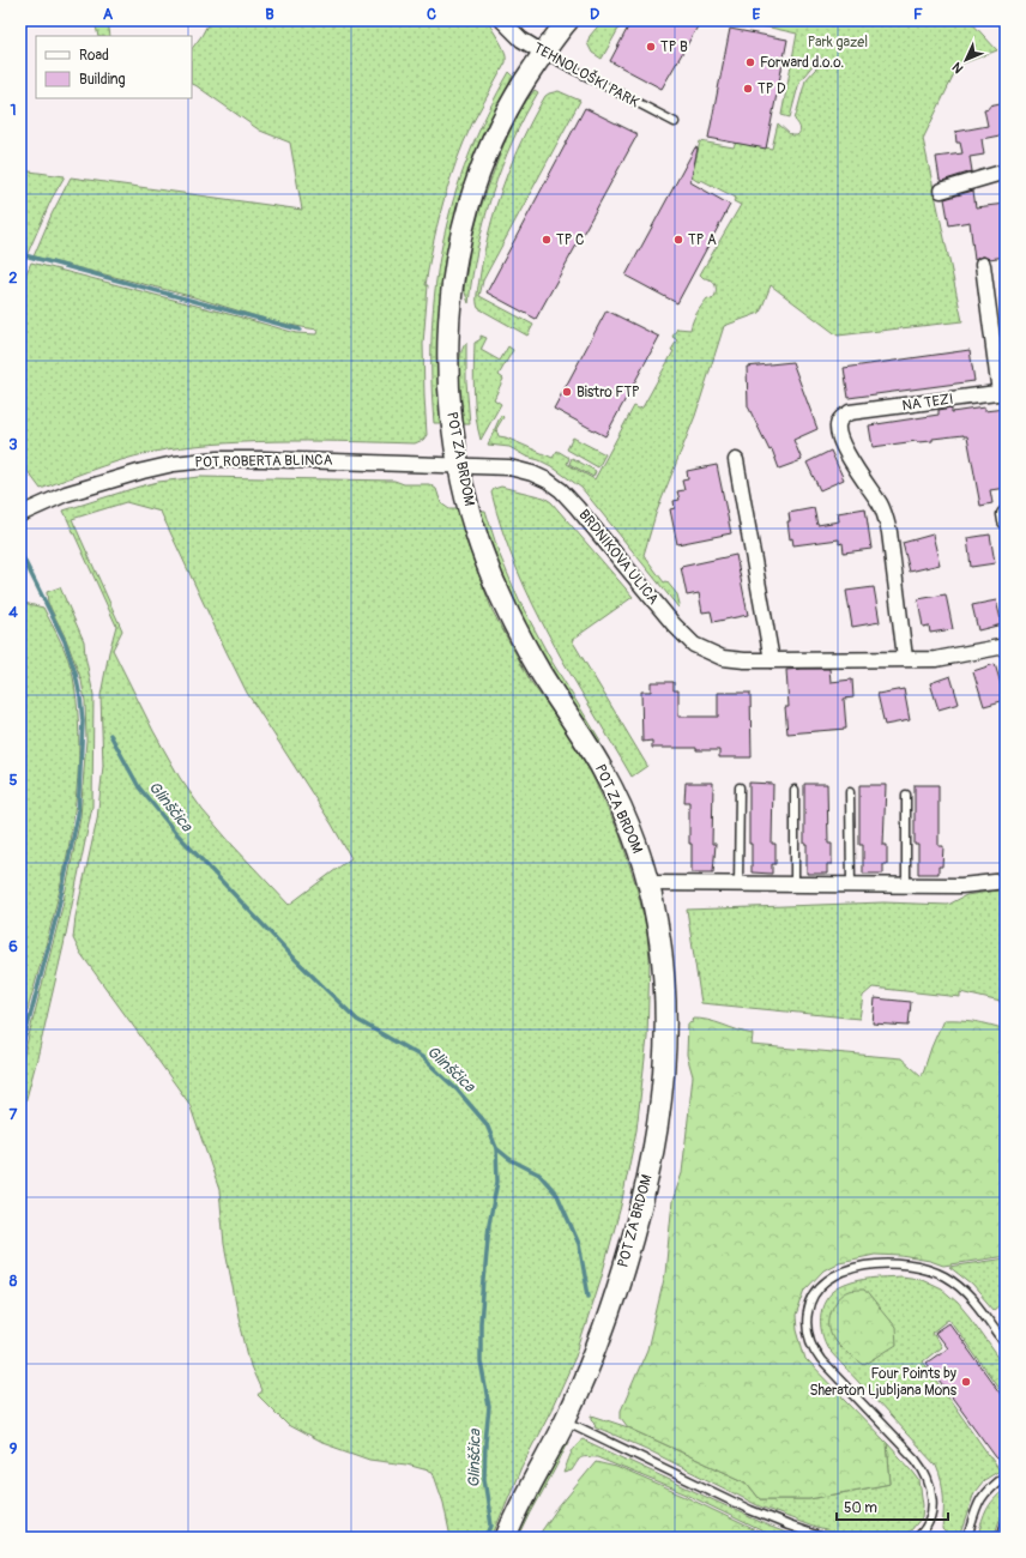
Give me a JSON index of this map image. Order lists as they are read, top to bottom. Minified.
{"streets":{"main road":["POT ZA BRDOM"],"street":["TEHNOLOŠKI PARK","NA TEZI","POT ROBERTA BLINCA","BRDNIKOVA ULICA"]},"crossings":[["TEHNOLOŠKI PARK","POT ZA BRDOM"],["NA TEZI","BRDNIKOVA ULICA"],["POT ZA BRDOM","POT ROBERTA BLINCA"],["POT ZA BRDOM","BRDNIKOVA ULICA"],["POT ROBERTA BLINCA","BRDNIKOVA ULICA"]],"water":["Glinščica"],"parks":["Park gazel"],"places":["TP B","Forward d.o.o.","TP D","TP C","TP A","Bistro FTP","Four Points by Sheraton Ljubljana Mons"],"legend":["Road","Building"],"scale_bar":"50 m","north":"bottom left","grid":{"columns":["A","B","C","D","E","F"],"rows":["1","2","3","4","5","6","7","8","9"]}}
